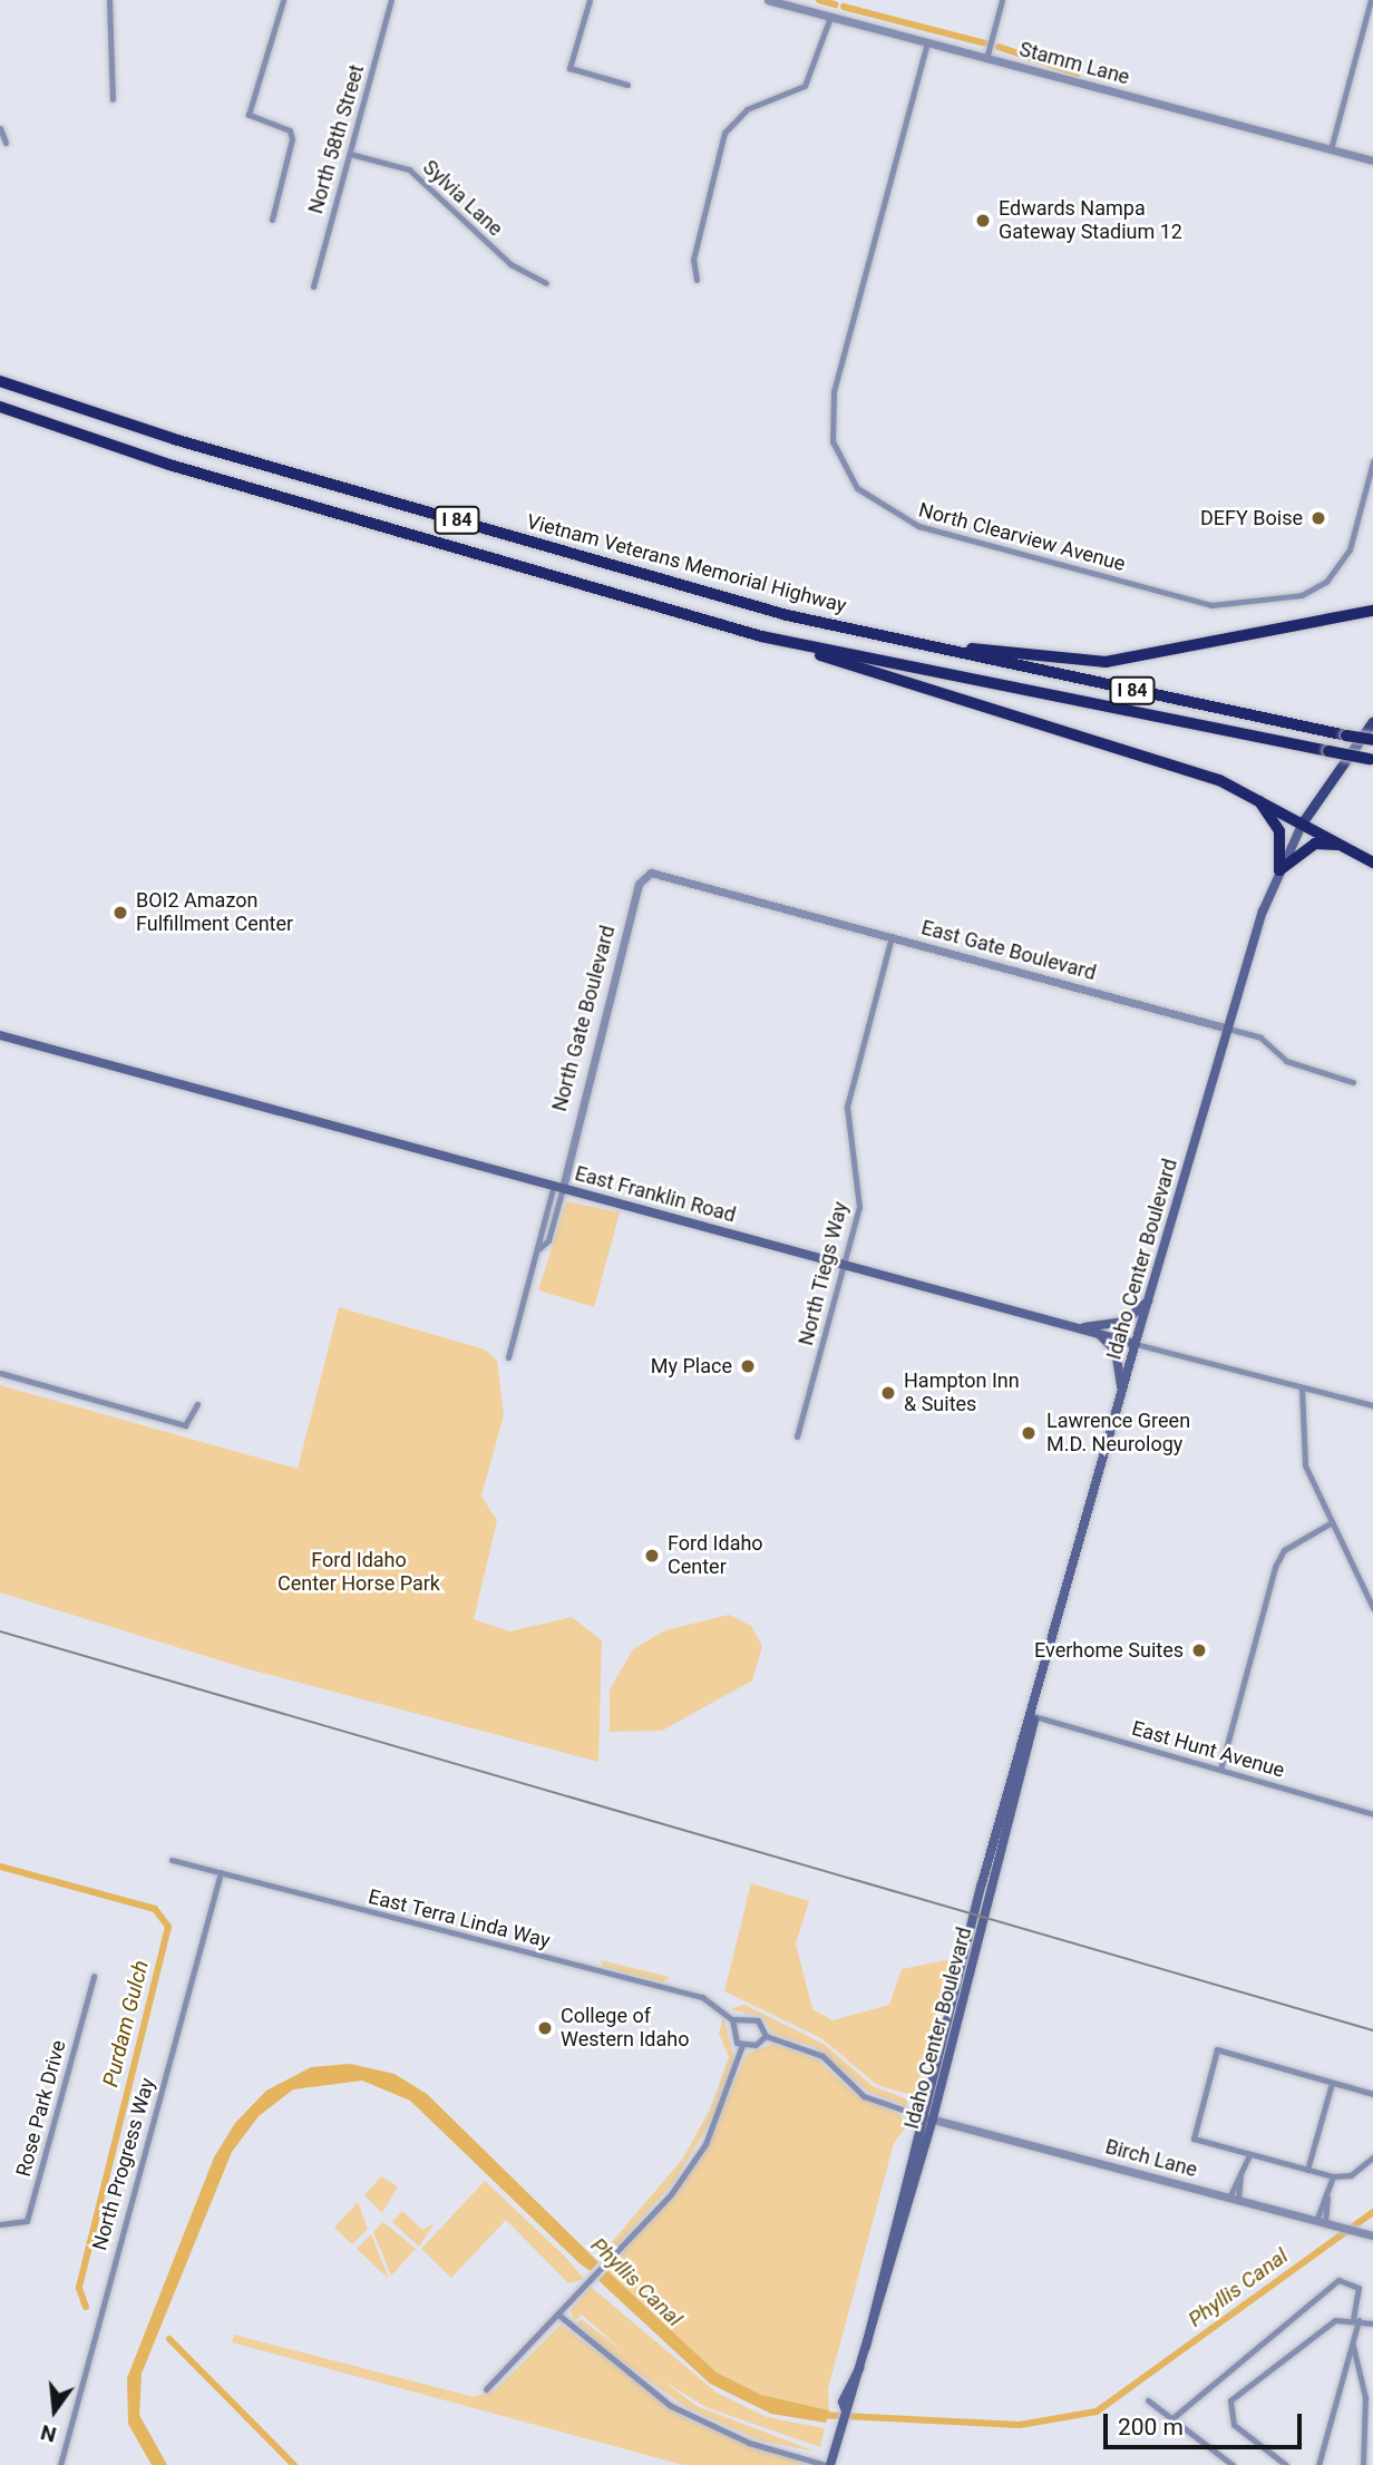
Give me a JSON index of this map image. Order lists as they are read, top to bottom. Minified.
{"streets":{"highway":["I 84","Vietnam Veterans Memorial Highway"],"main road":["East Franklin Road","Idaho Center Boulevard"],"street":["Stamm Lane","North 58th Street","Sylvia Lane","North Clearview Avenue","East Gate Boulevard","North Gate Boulevard","North Tiegs Way","East Hunt Avenue","East Terra Linda Way","Rose Park Drive","Birch Lane","North Progress Way"]},"crossings":[["Stamm Lane","North Clearview Avenue"],["North 58th Street","Sylvia Lane"],["East Gate Boulevard","North Gate Boulevard"],["East Gate Boulevard","Idaho Center Boulevard"],["East Gate Boulevard","North Tiegs Way"],["North Gate Boulevard","East Franklin Road"],["East Franklin Road","Idaho Center Boulevard"],["East Franklin Road","North Tiegs Way"],["Idaho Center Boulevard","East Hunt Avenue"],["Idaho Center Boulevard","Birch Lane"],["East Terra Linda Way","North Progress Way"]],"water":["Purdam Gulch","Phyllis Canal"],"parks":["Ford Idaho Center Horse Park"],"places":["Edwards Nampa Gateway Stadium 12","DEFY Boise","BOI2 Amazon Fulfillment Center","My Place","Hampton Inn & Suites","Lawrence Green M.D. Neurology","Ford Idaho Center","Everhome Suites","College of Western Idaho"],"scale_bar":"200 m","north":"bottom"}
